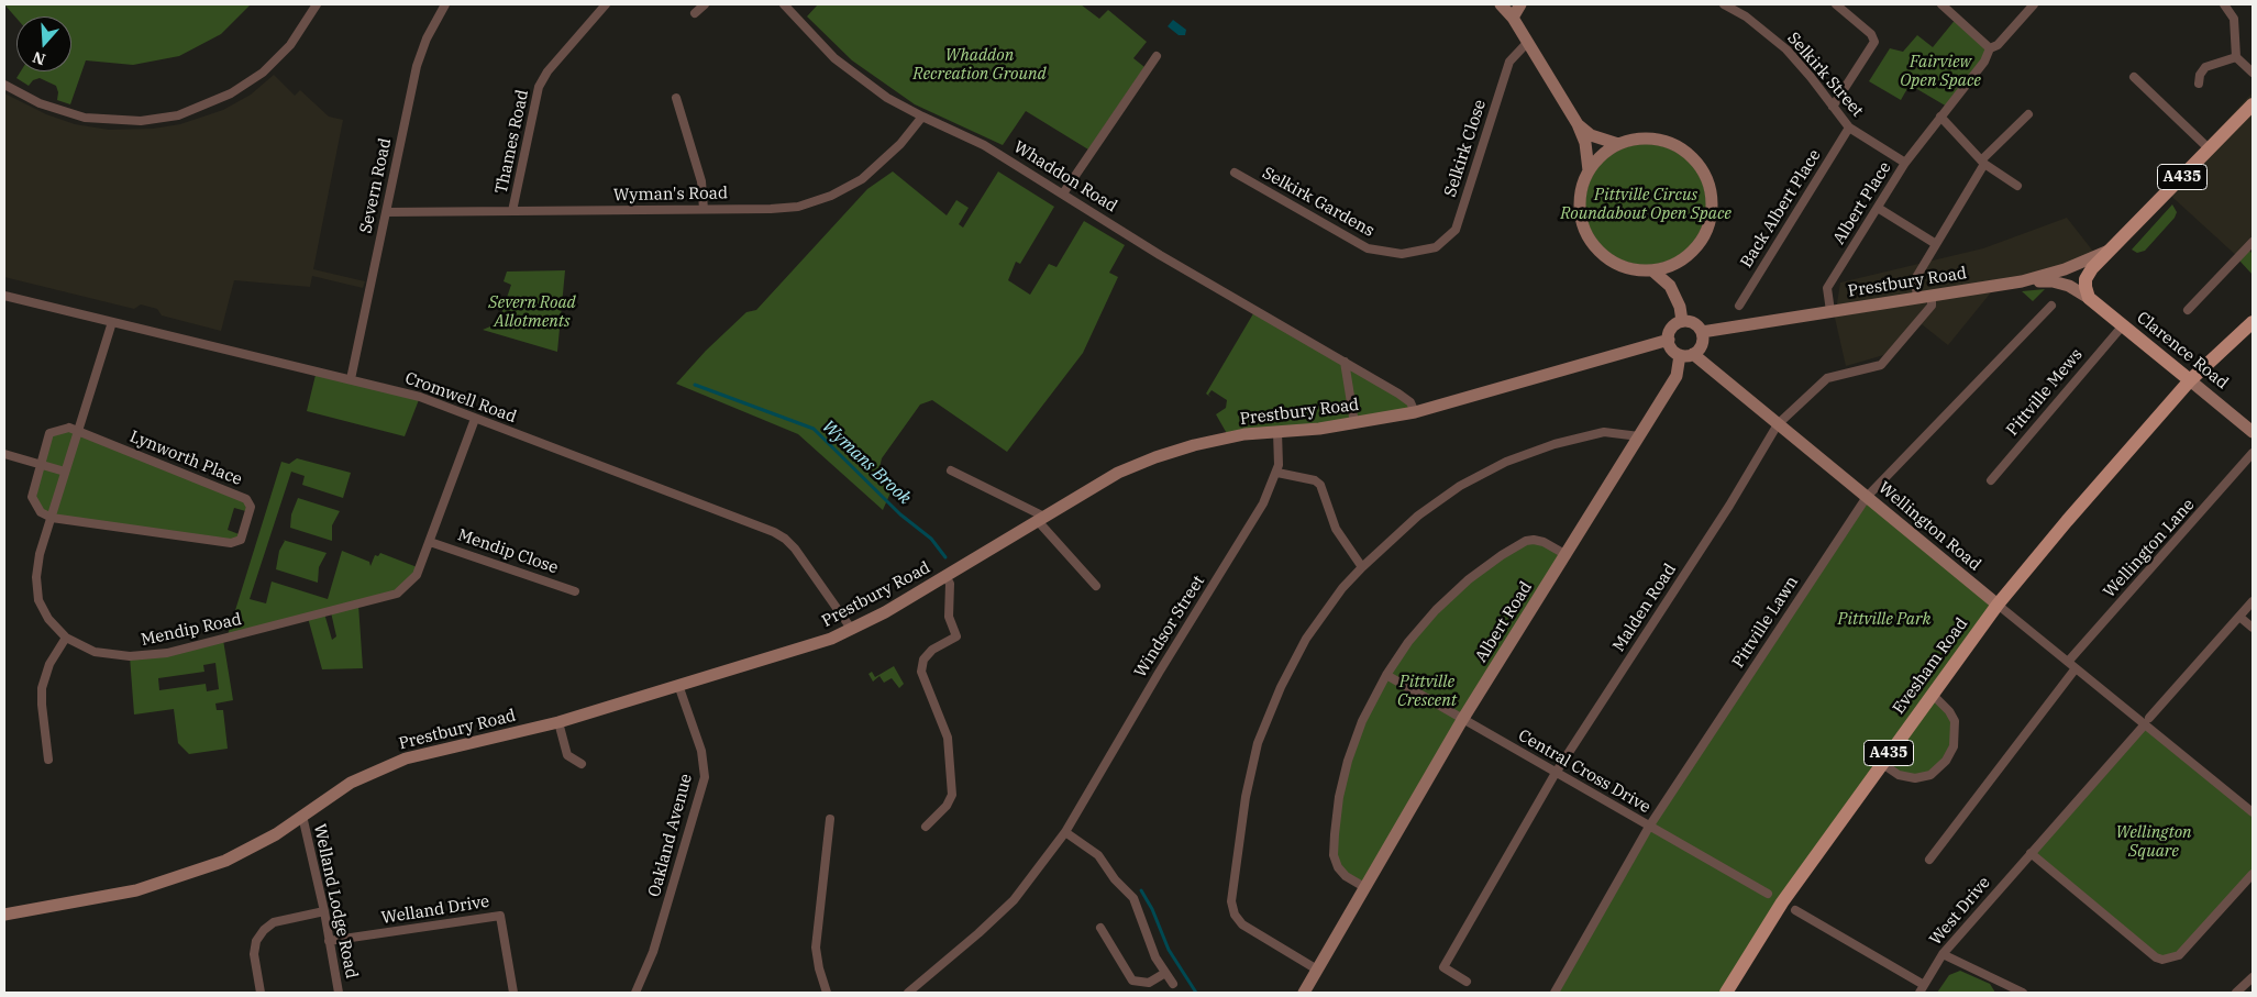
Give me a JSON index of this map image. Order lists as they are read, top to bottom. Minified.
{"streets":{"main road":["A435","Prestbury Road","Clarence Road","Wellington Road","Albert Road","Evesham Road"],"street":["Selkirk Street","Thames Road","Selkirk Close","Whaddon Road","Severn Road","Wyman's Road","Selkirk Gardens","Albert Place","Back Albert Place","Pittville Mews","Cromwell Road","Lynworth Place","Wellington Lane","Mendip Close","Malden Road","Pittville Lawn","Windsor Street","Mendip Road","Central Cross Drive","Oakland Avenue","Welland Lodge Road","Welland Drive","West Drive"]},"crossings":[["Selkirk Street","Albert Place"],["Selkirk Street","Back Albert Place"],["Thames Road","Wyman's Road"],["Selkirk Close","Selkirk Gardens"],["Whaddon Road","Wyman's Road"],["Whaddon Road","Prestbury Road"],["A435","Prestbury Road"],["A435","Clarence Road"],["A435","Evesham Road"],["Severn Road","Wyman's Road"],["Severn Road","Cromwell Road"],["Albert Place","Prestbury Road"],["Prestbury Road","Clarence Road"],["Prestbury Road","Cromwell Road"],["Prestbury Road","Wellington Road"],["Prestbury Road","Malden Road"],["Prestbury Road","Albert Road"],["Prestbury Road","Windsor Street"],["Prestbury Road","Oakland Avenue"],["Prestbury Road","Welland Lodge Road"],["Clarence Road","Pittville Mews"],["Clarence Road","Evesham Road"],["Cromwell Road","Mendip Road"],["Lynworth Place","Mendip Road"],["Wellington Road","Wellington Lane"],["Wellington Road","Malden Road"],["Wellington Road","Albert Road"],["Wellington Road","Pittville Lawn"],["Wellington Road","Evesham Road"],["Mendip Close","Mendip Road"],["Malden Road","Central Cross Drive"],["Albert Road","Central Cross Drive"],["Pittville Lawn","Central Cross Drive"],["Welland Lodge Road","Welland Drive"]],"water":["Wymans Brook"],"parks":["Whaddon Recreation Ground","Fairview Open Space","Pittville Circus Roundabout Open Space","Severn Road Allotments","Pittville Park","Pittville Crescent","Wellington Square"],"north":"bottom"}
